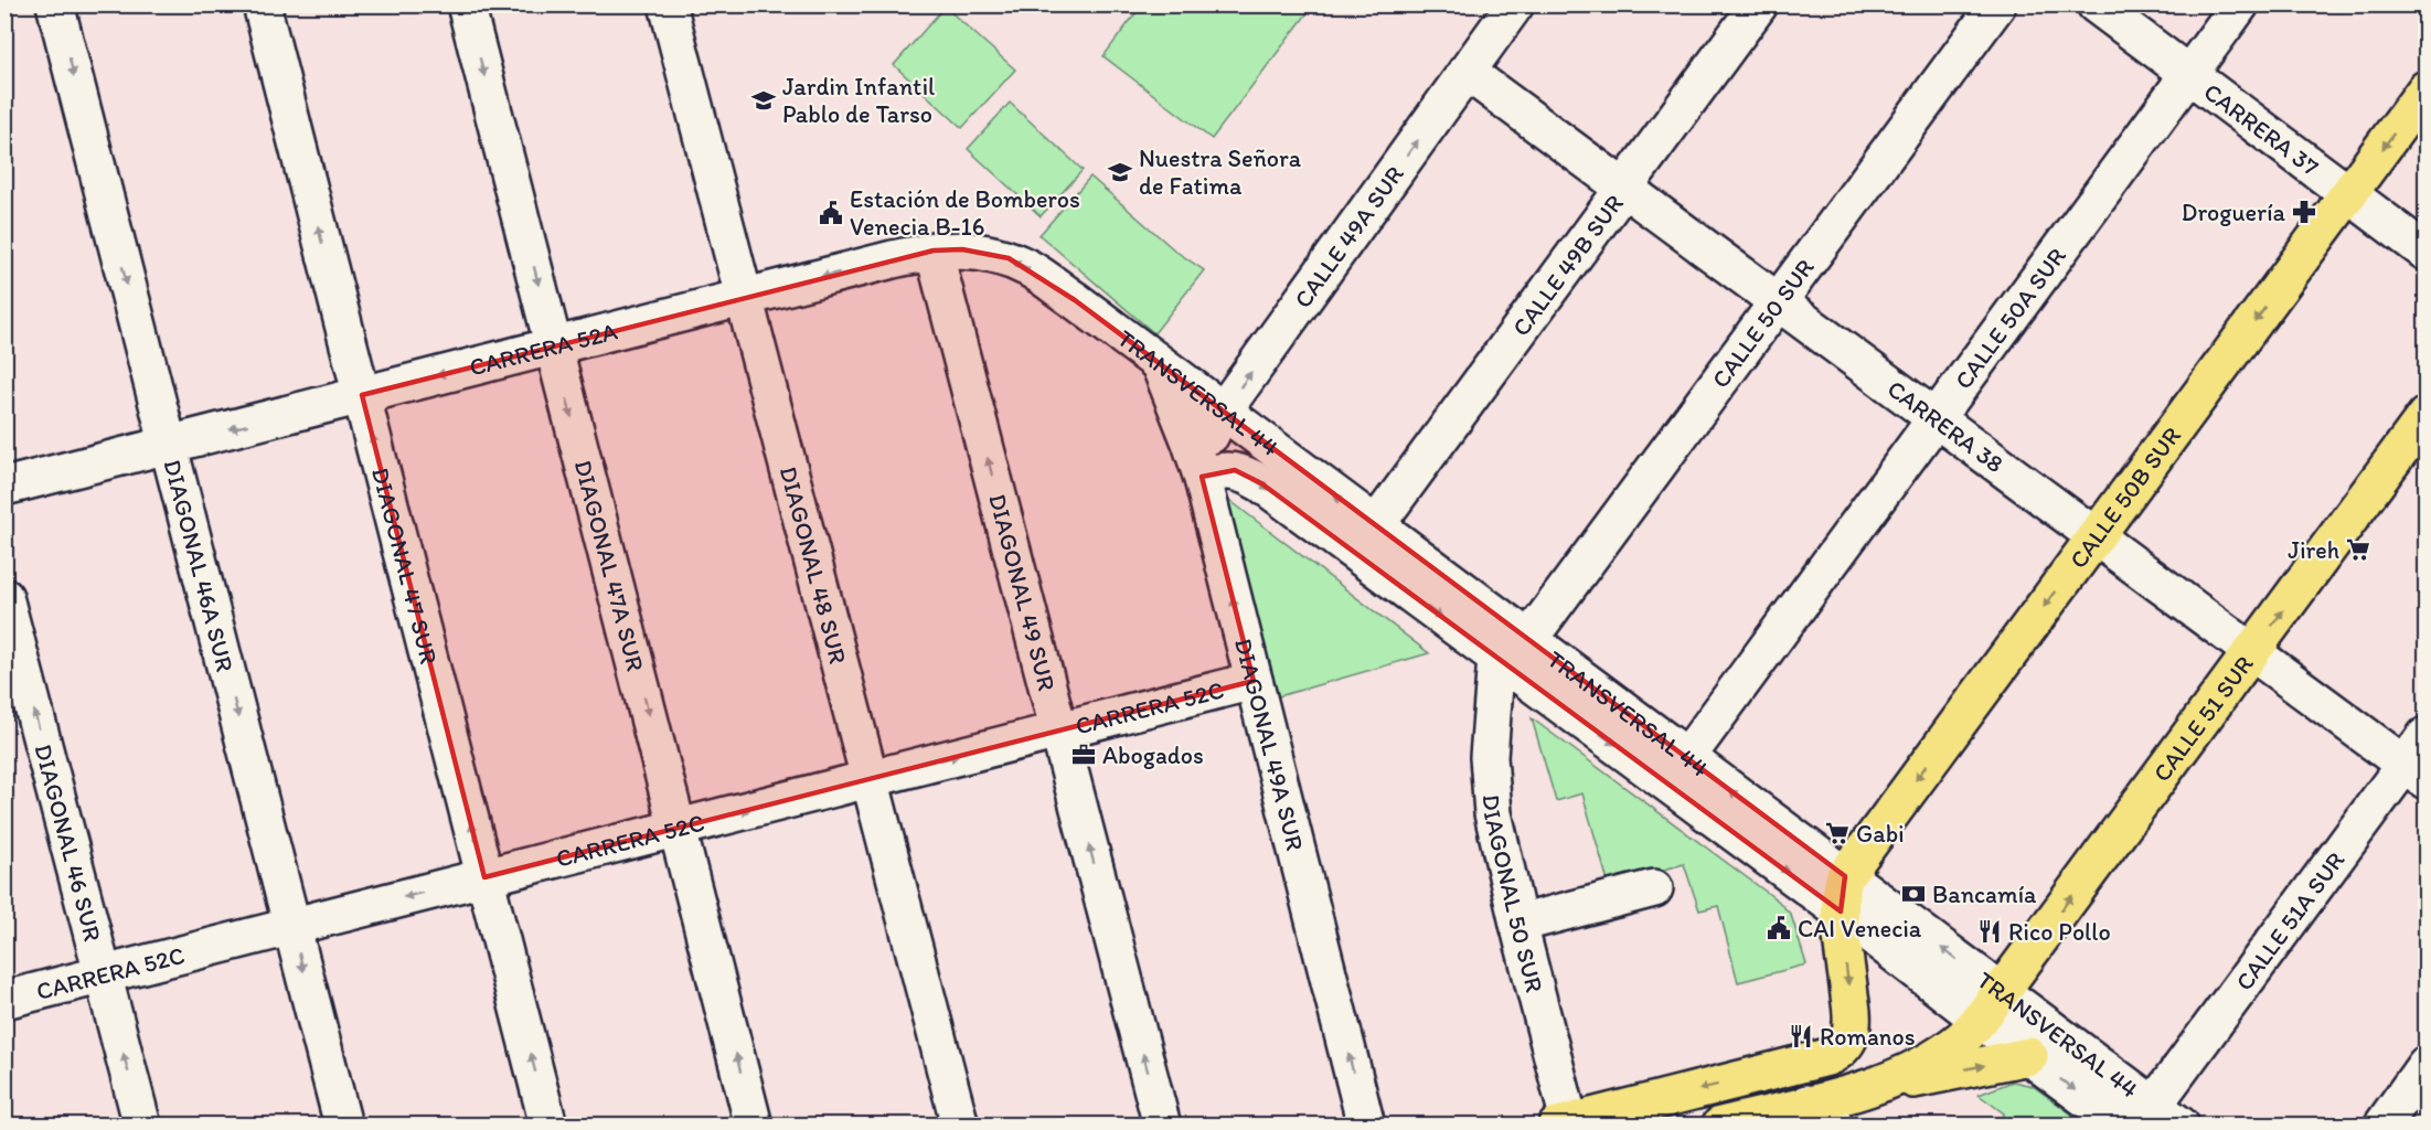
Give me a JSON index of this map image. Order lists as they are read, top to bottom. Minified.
{"streets":{"main road":["CALLE 50B SUR","CALLE 51 SUR"],"street":["CARRERA 37","CALLE 49A SUR","CALLE 49B SUR","CALLE 50A SUR","CALLE 50 SUR","CARRERA 52A","TRANSVERSAL 44","CARRERA 38","DIAGONAL 46A SUR","DIAGONAL 47 SUR","DIAGONAL 47A SUR","DIAGONAL 48 SUR","DIAGONAL 49 SUR","CARRERA 52C","DIAGONAL 49A SUR","DIAGONAL 46 SUR","DIAGONAL 50 SUR","CALLE 51A SUR"]},"crossings":[["CARRERA 37","CALLE 50A SUR"],["CARRERA 37","CALLE 50B SUR"],["CALLE 49A SUR","TRANSVERSAL 44"],["CALLE 49A SUR","CARRERA 38"],["CALLE 49A SUR","DIAGONAL 49A SUR"],["CALLE 49B SUR","TRANSVERSAL 44"],["CALLE 49B SUR","CARRERA 38"],["CALLE 50A SUR","TRANSVERSAL 44"],["CALLE 50A SUR","CARRERA 38"],["CALLE 50 SUR","TRANSVERSAL 44"],["CALLE 50 SUR","CARRERA 38"],["CARRERA 52A","TRANSVERSAL 44"],["CARRERA 52A","DIAGONAL 46A SUR"],["CARRERA 52A","DIAGONAL 47 SUR"],["CARRERA 52A","DIAGONAL 47A SUR"],["CARRERA 52A","DIAGONAL 48 SUR"],["CARRERA 52A","DIAGONAL 49 SUR"],["TRANSVERSAL 44","CALLE 50B SUR"],["TRANSVERSAL 44","CALLE 51 SUR"],["TRANSVERSAL 44","DIAGONAL 49A SUR"],["TRANSVERSAL 44","DIAGONAL 50 SUR"],["TRANSVERSAL 44","CALLE 51A SUR"],["CARRERA 38","CALLE 50B SUR"],["CARRERA 38","CALLE 51 SUR"],["CARRERA 38","CALLE 51A SUR"],["CALLE 50B SUR","DIAGONAL 50 SUR"],["DIAGONAL 46A SUR","CARRERA 52C"],["DIAGONAL 47 SUR","CARRERA 52C"],["DIAGONAL 47A SUR","CARRERA 52C"],["DIAGONAL 48 SUR","CARRERA 52C"],["DIAGONAL 49 SUR","CARRERA 52C"],["CARRERA 52C","DIAGONAL 49A SUR"],["CARRERA 52C","DIAGONAL 46 SUR"]],"one_way":["CALLE 49A SUR","CARRERA 52A","CALLE 50B SUR","DIAGONAL 46A SUR","DIAGONAL 47 SUR","DIAGONAL 49 SUR","CALLE 51 SUR","DIAGONAL 49A SUR","DIAGONAL 46 SUR"],"places":{"school or university":["Jardin Infantil Pablo de Tarso","Nuestra Señora de Fatima"],"pharmacy":["Droguería"],"public building":["Estación de Bomberos Venecia B-16","CAI Venecia"],"supermarket":["Jireh","Gabi"],"office":["Abogados"],"bank":["Bancamía"],"restaurant":["Rico Pollo","Romanos"]}}
